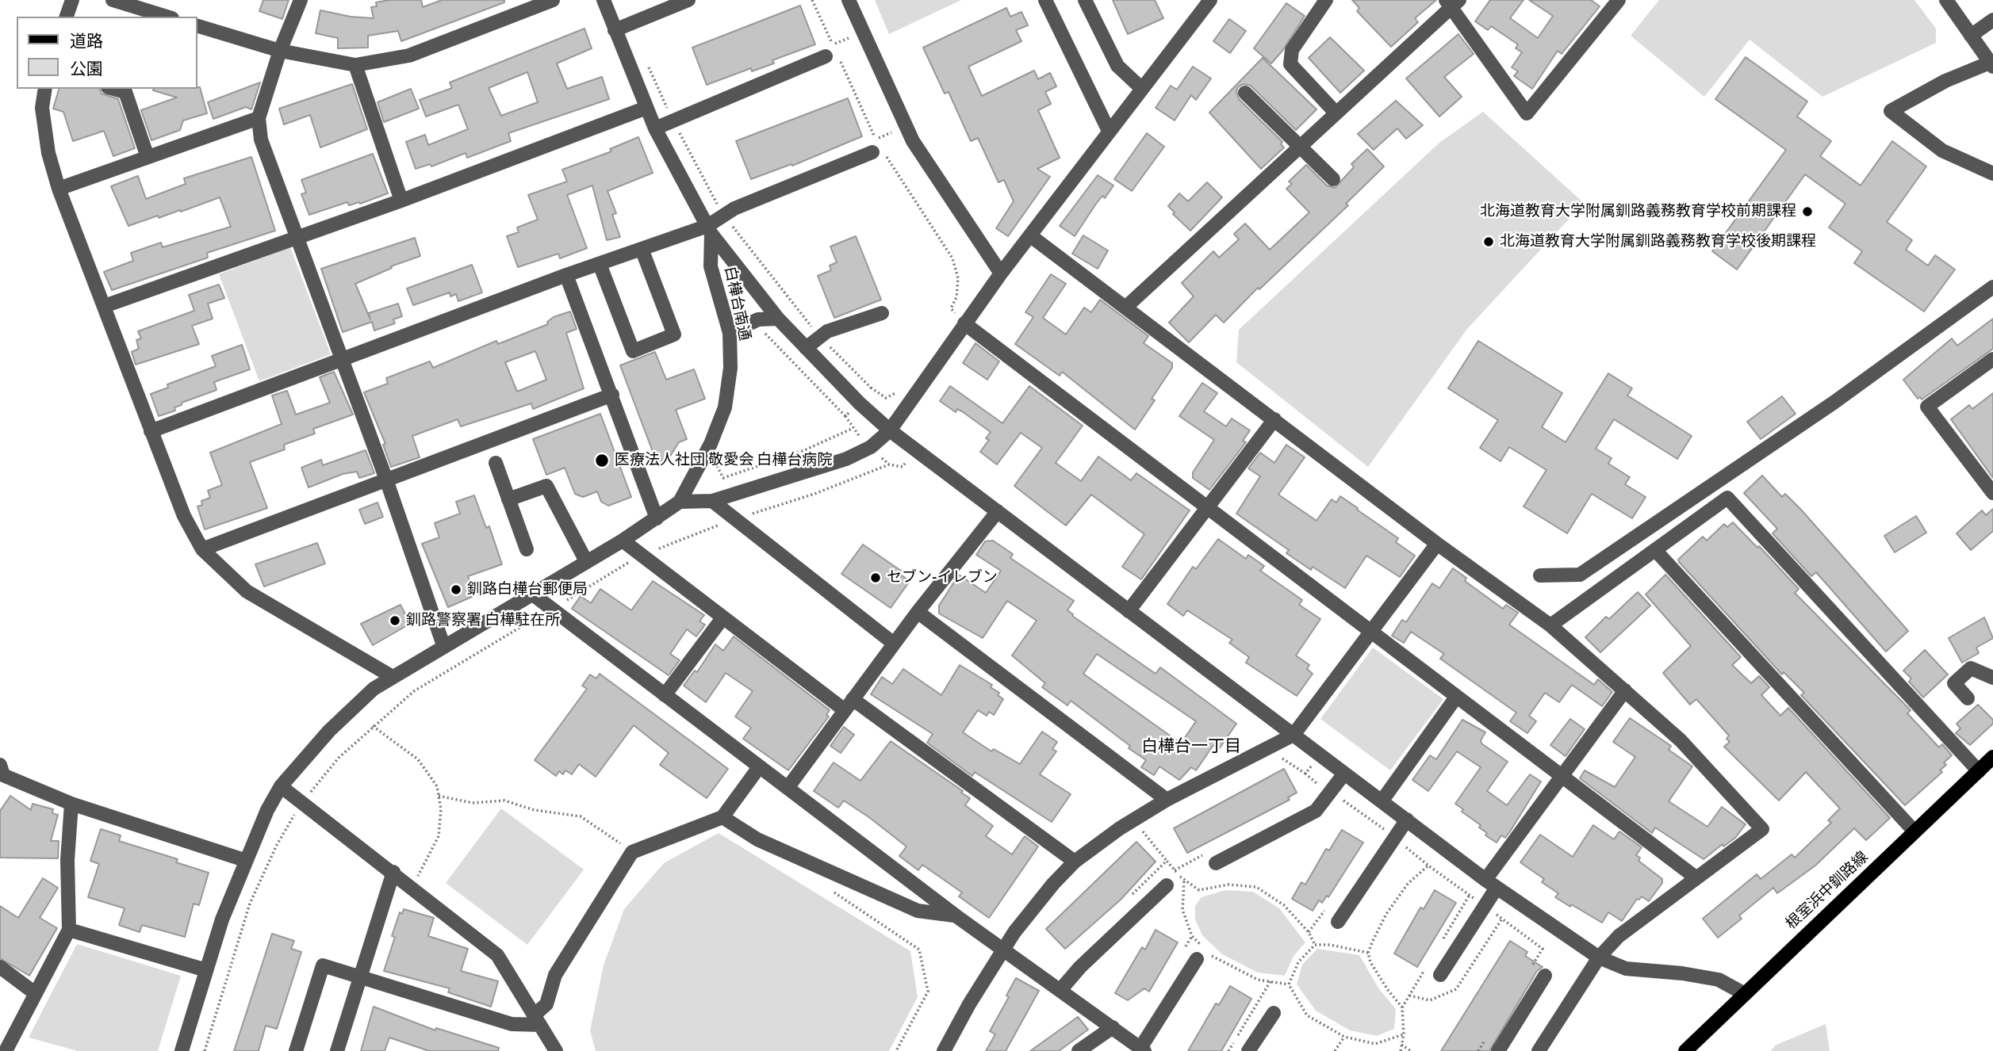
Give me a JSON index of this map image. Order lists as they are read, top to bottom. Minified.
{"streets":{"main road":["根室浜中釧路線"],"street":["白樺台南通"]},"districts":["白樺台一丁目"],"places":["北海道教育大学附属釧路義務教育学校前期課程","北海道教育大学附属釧路義務教育学校後期課程","医療法人社団 敬愛会 白樺台病院","セブン-イレブン","釧路白樺台郵便局","釧路警察署 白樺駐在所"],"legend":["道路","公園"]}
